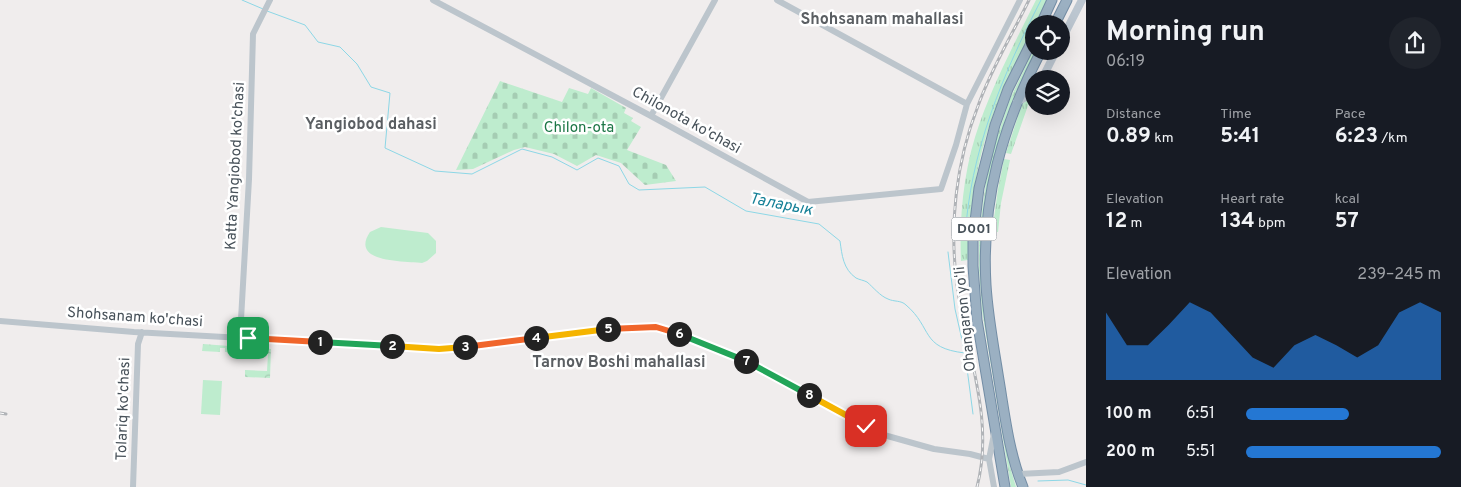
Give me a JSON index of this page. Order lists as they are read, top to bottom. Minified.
{"streets":{"highway":["D001","Ohangaron yoʻli"],"street":["Chilonota ko'chasi","Katta Yangiobod ko'chasi","Shohsanam ko'chasi","Tolariq ko'chasi"]},"crossings":[["Katta Yangiobod ko'chasi","Shohsanam ko'chasi"],["Shohsanam ko'chasi","Tolariq ko'chasi"]],"districts":["Shohsanam mahallasi","Yangiobod dahasi","Tarnov Boshi mahallasi"],"water":["Таларык"],"parks":["Chilon-ota"],"page":{"heading":["Morning run","06:19"],"stats":[["Distance","0.89 km"],["Time","5:41"],["Pace","6:23 /km"],["Elevation","12 m"],["Heart rate","134 bpm"],["kcal","57"]],"chart":["Elevation","239–245 m"],"pins":["5","6","4","1","2","3","7","8"],"list":[{"name":"100 m","note":"6:51"},{"name":"200 m","note":"5:51"}]}}
